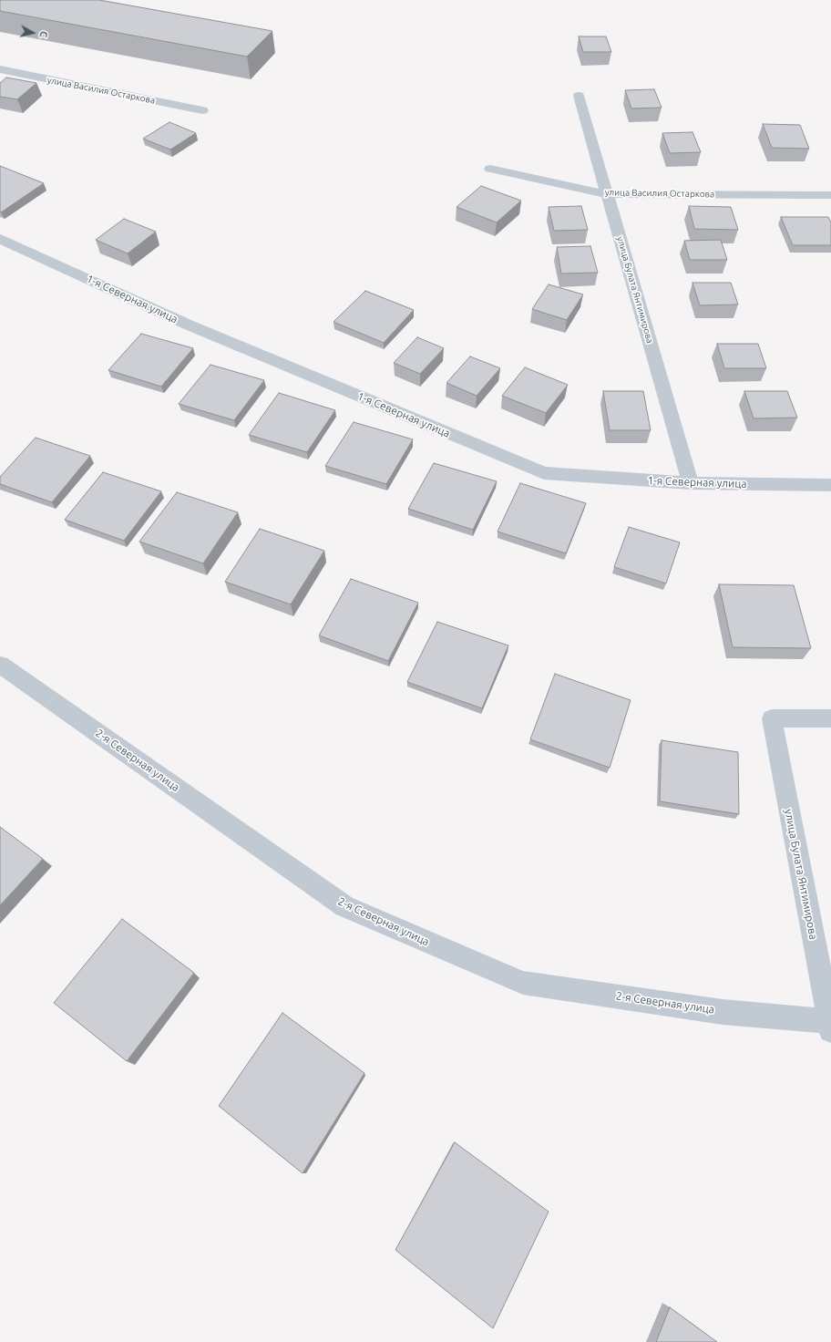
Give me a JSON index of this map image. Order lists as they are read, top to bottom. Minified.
{"streets":{"street":["улица Василия Остаркова","улица Булата Янтимирова","1-я Северная улица","2-я Северная улица"]},"crossings":[["улица Василия Остаркова","улица Булата Янтимирова"],["улица Булата Янтимирова","1-я Северная улица"],["улица Булата Янтимирова","2-я Северная улица"]],"north":"right"}
